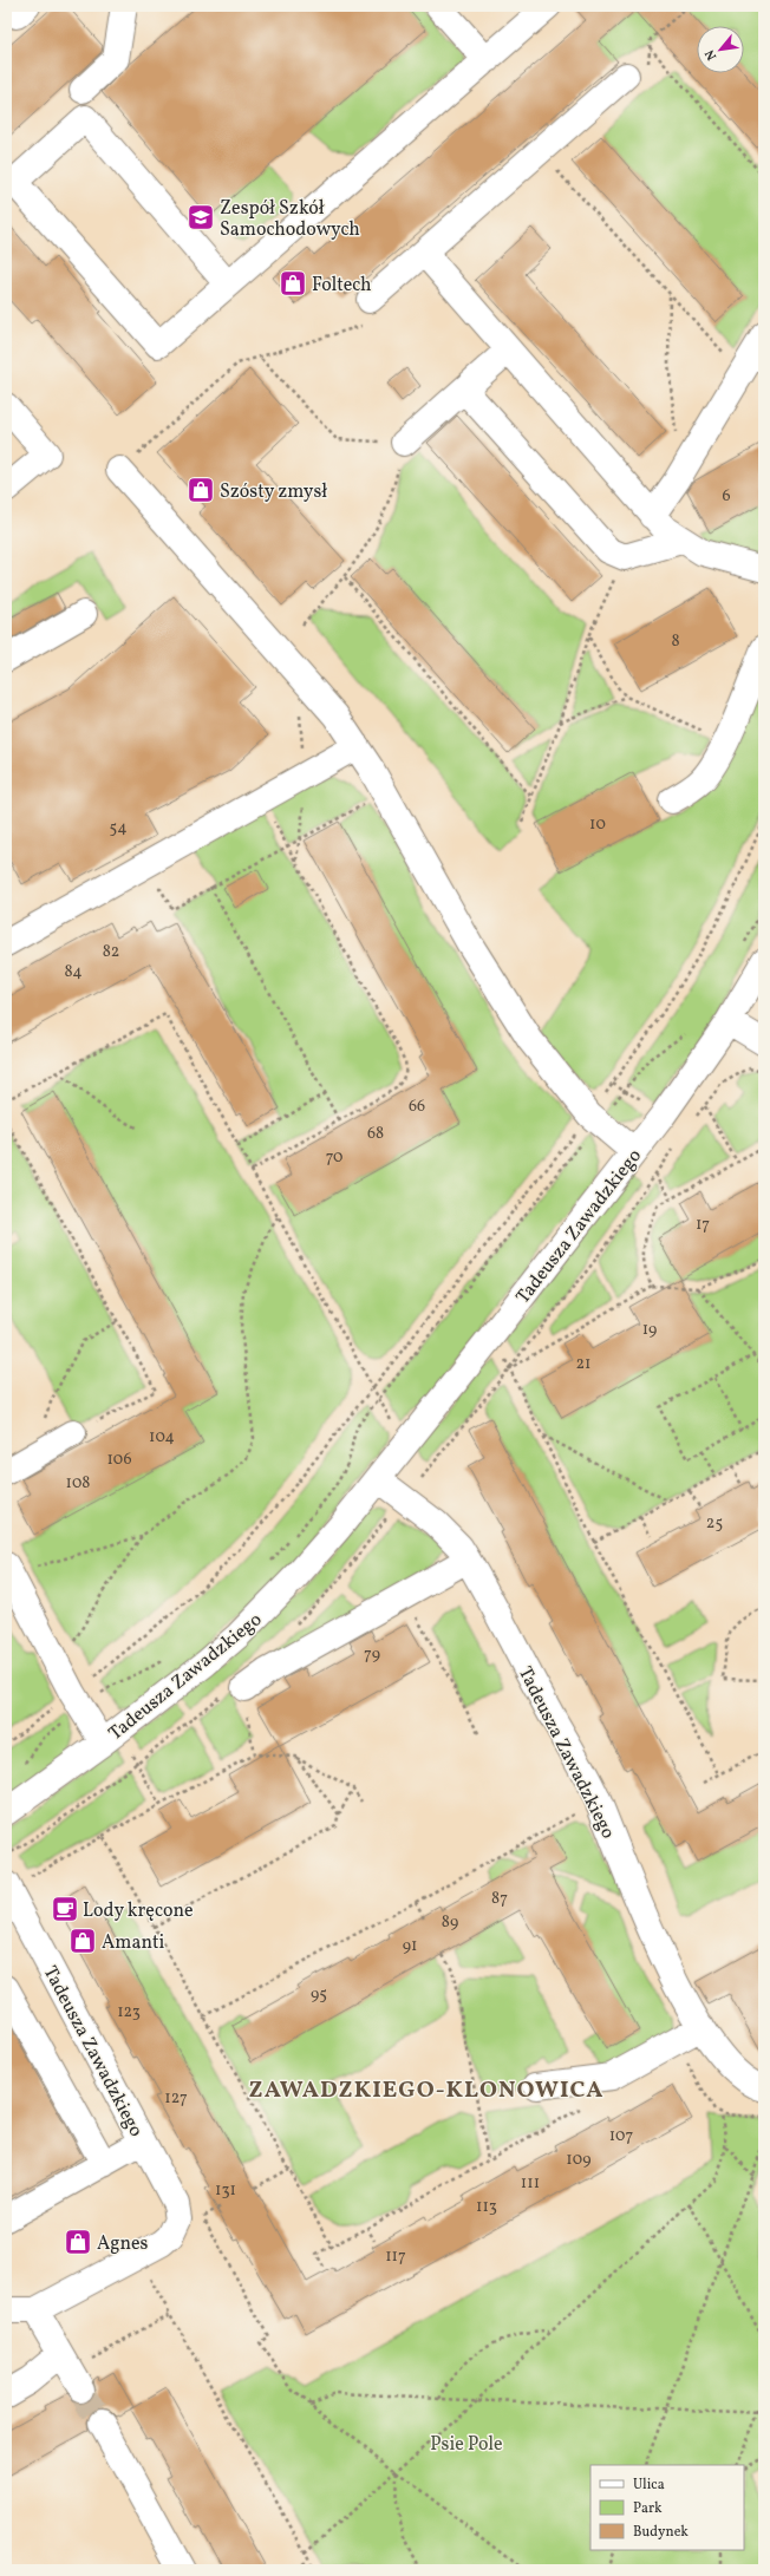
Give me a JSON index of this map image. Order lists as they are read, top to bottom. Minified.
{"streets":{"street":["Tadeusza Zawadzkiego"]},"districts":["ZAWADZKIEGO-KLONOWICA"],"parks":["Psie Pole"],"places":{"school or university":["Zespół Szkół Samochodowych"],"shop":["Foltech","Szósty zmysł","Amanti","Agnes"],"cafe":["Lody kręcone"]},"house_numbers":["6","8","10","54","82","84","66","68","70","17","19","21","104","106","108","25","79","87","89","91","95","123","127","107","109","111","131","113","117"],"legend":["Ulica","Park","Budynek"],"north":"bottom left"}
